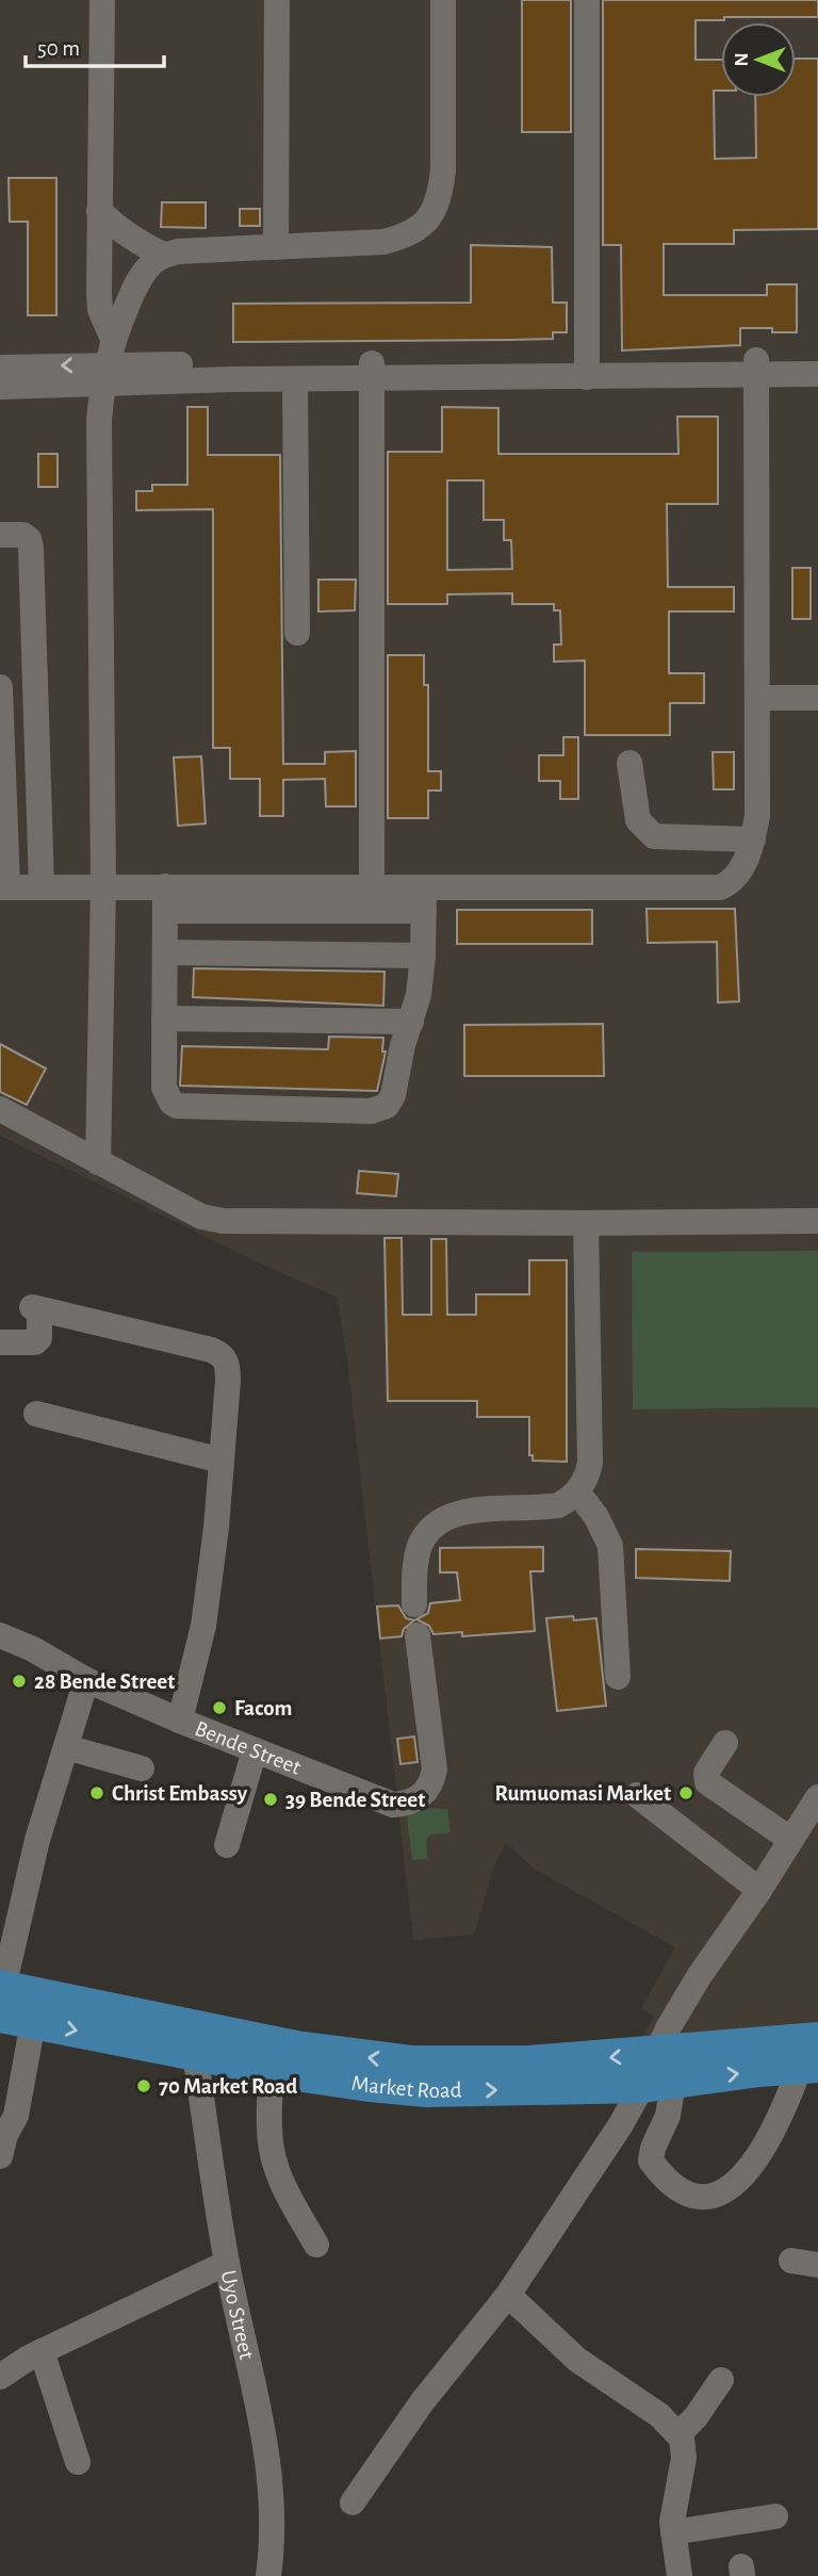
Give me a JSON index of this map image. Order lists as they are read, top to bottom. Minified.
{"streets":{"main road":["Market Road"],"street":["Bende Street","Uyo Street"]},"crossings":[["Market Road","Uyo Street"]],"places":["28 Bende Street","Facom","Christ Embassy","Rumuomasi Market","39 Bende Street","70 Market Road"],"scale_bar":"50 m","north":"left"}
